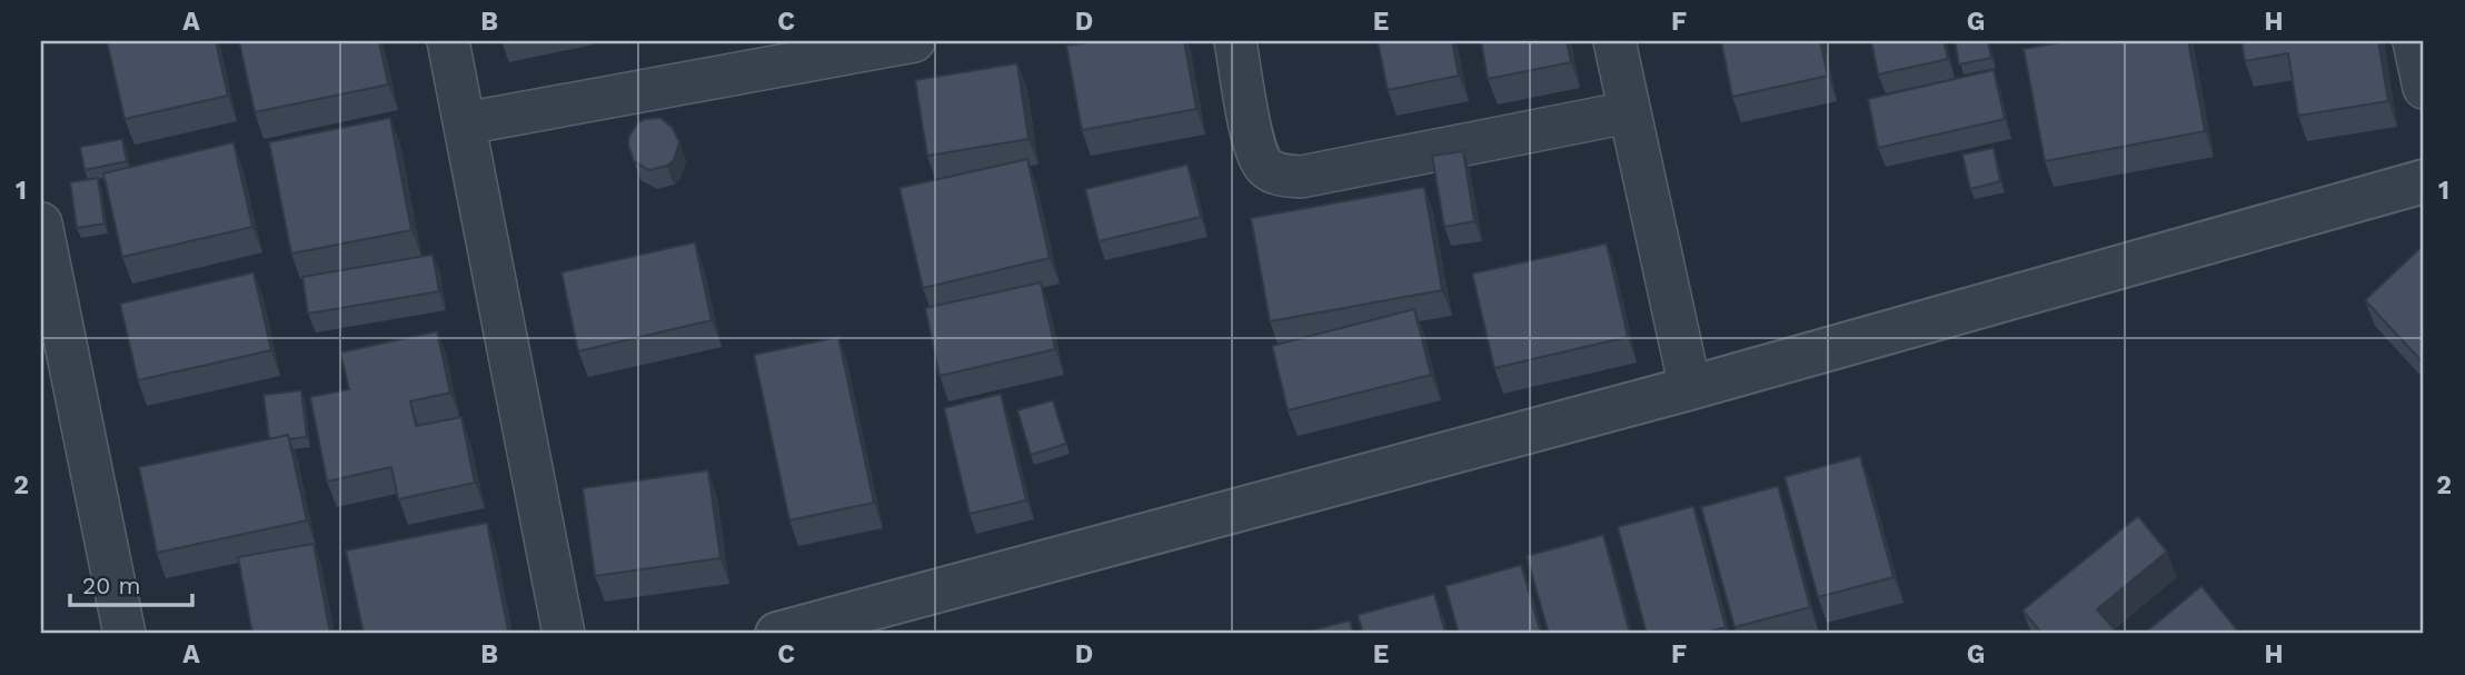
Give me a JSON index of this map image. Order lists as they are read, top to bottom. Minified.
{"scale_bar":"20 m","grid":{"columns":["A","B","C","D","E","F","G","H"],"rows":["1","2"]}}
